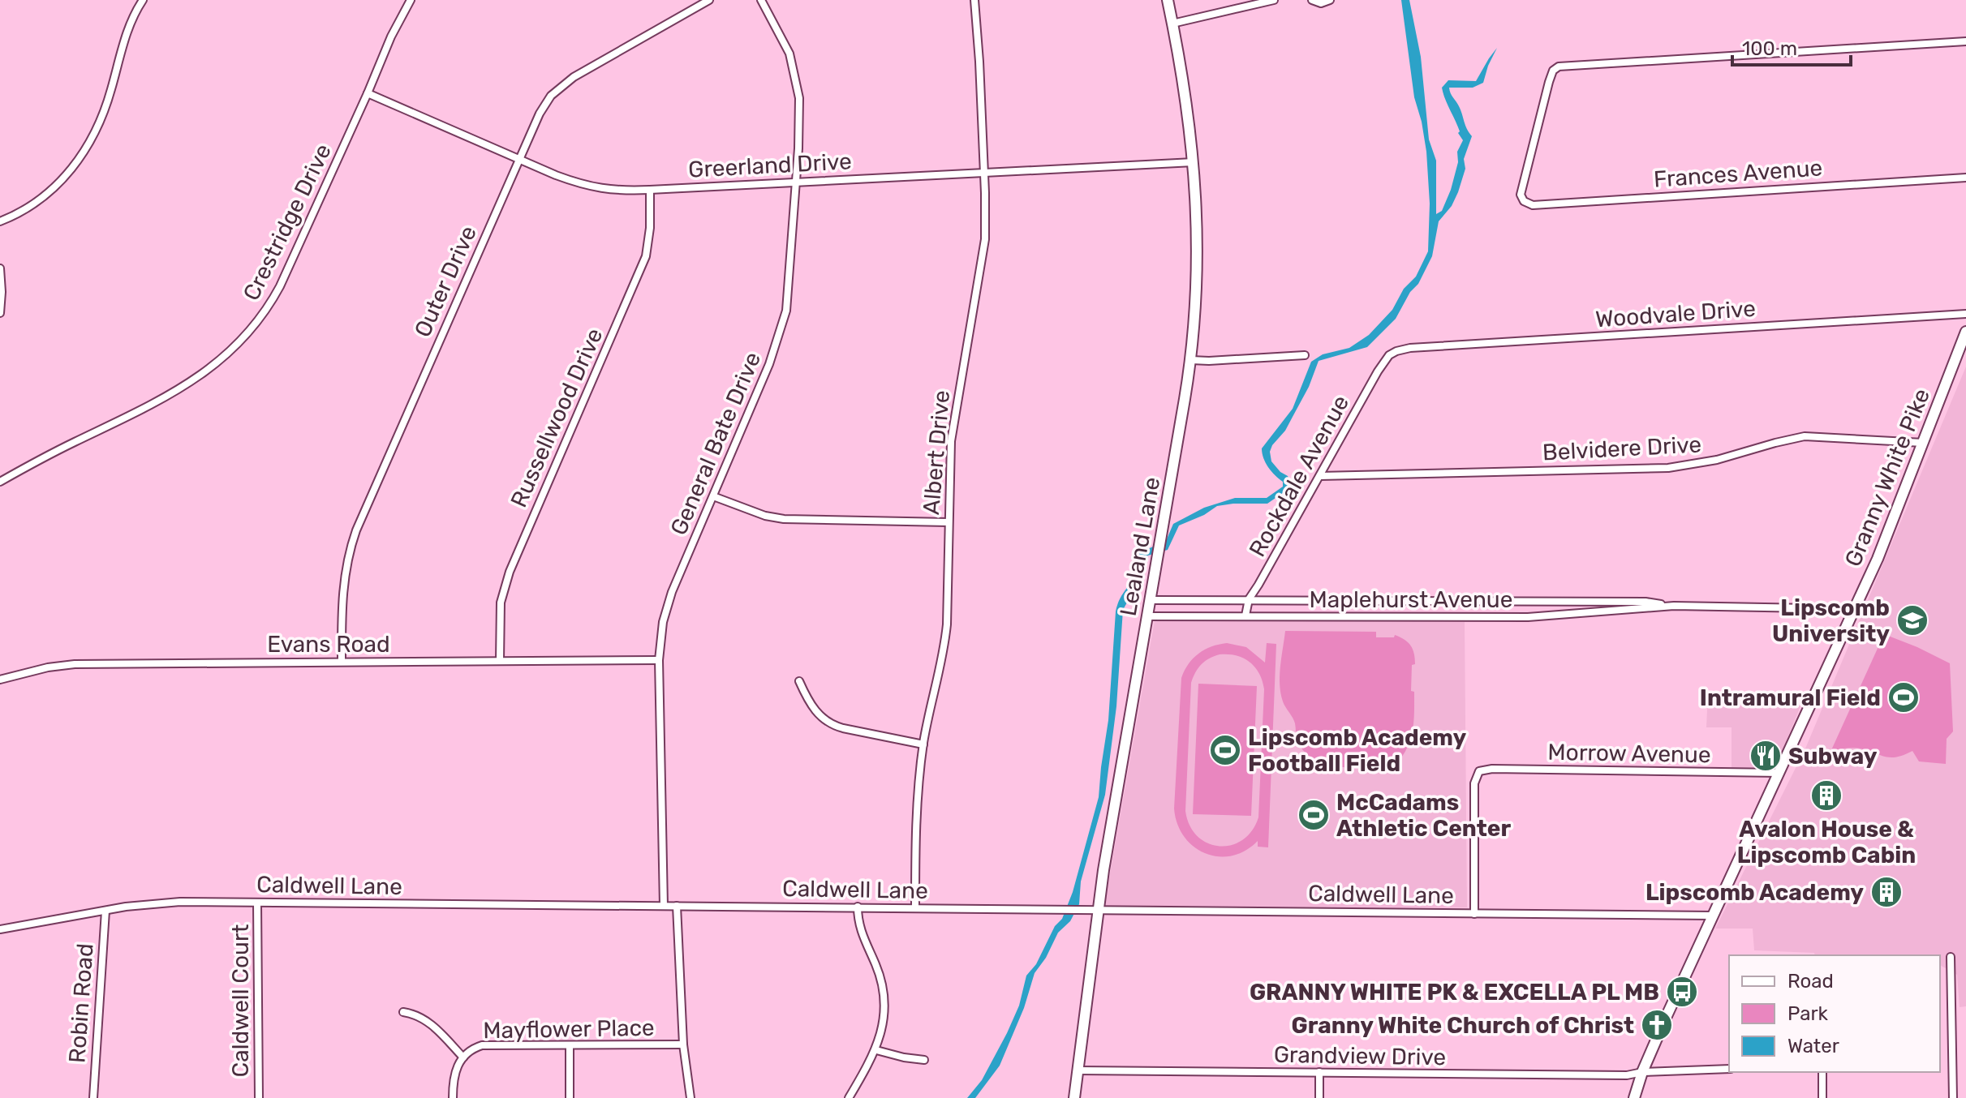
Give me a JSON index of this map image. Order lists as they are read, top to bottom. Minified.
{"streets":{"street":["Greerland Drive","Frances Avenue","Crestridge Drive","Outer Drive","Woodvale Drive","Russellwood Drive","General Bate Drive","Belvidere Drive","Albert Drive","Rockdale Avenue","Granny White Pike","Lealand Lane","Maplehurst Avenue","Evans Road","Morrow Avenue","Caldwell Lane","Caldwell Court","Robin Road","Mayflower Place","Grandview Drive"]},"crossings":[["Greerland Drive","Crestridge Drive"],["Greerland Drive","Outer Drive"],["Greerland Drive","Russellwood Drive"],["Greerland Drive","General Bate Drive"],["Greerland Drive","Albert Drive"],["Greerland Drive","Lealand Lane"],["Outer Drive","Evans Road"],["Woodvale Drive","Rockdale Avenue"],["Russellwood Drive","Evans Road"],["General Bate Drive","Evans Road"],["General Bate Drive","Caldwell Lane"],["Belvidere Drive","Rockdale Avenue"],["Belvidere Drive","Granny White Pike"],["Albert Drive","Caldwell Lane"],["Rockdale Avenue","Maplehurst Avenue"],["Granny White Pike","Maplehurst Avenue"],["Granny White Pike","Morrow Avenue"],["Granny White Pike","Caldwell Lane"],["Granny White Pike","Grandview Drive"],["Lealand Lane","Maplehurst Avenue"],["Lealand Lane","Caldwell Lane"],["Lealand Lane","Grandview Drive"],["Morrow Avenue","Caldwell Lane"],["Caldwell Lane","Caldwell Court"],["Caldwell Lane","Robin Road"]],"places":{"school or university":["Lipscomb University"],"sports":["Intramural Field","Lipscomb Academy Football Field","McCadams Athletic Center"],"restaurant":["Subway"],"building":["Avalon House & Lipscomb Cabin","Lipscomb Academy"],"bus stop":["GRANNY WHITE PK & EXCELLA PL MB"],"church":["Granny White Church of Christ"]},"legend":["Road","Park","Water"],"scale_bar":"100 m"}
